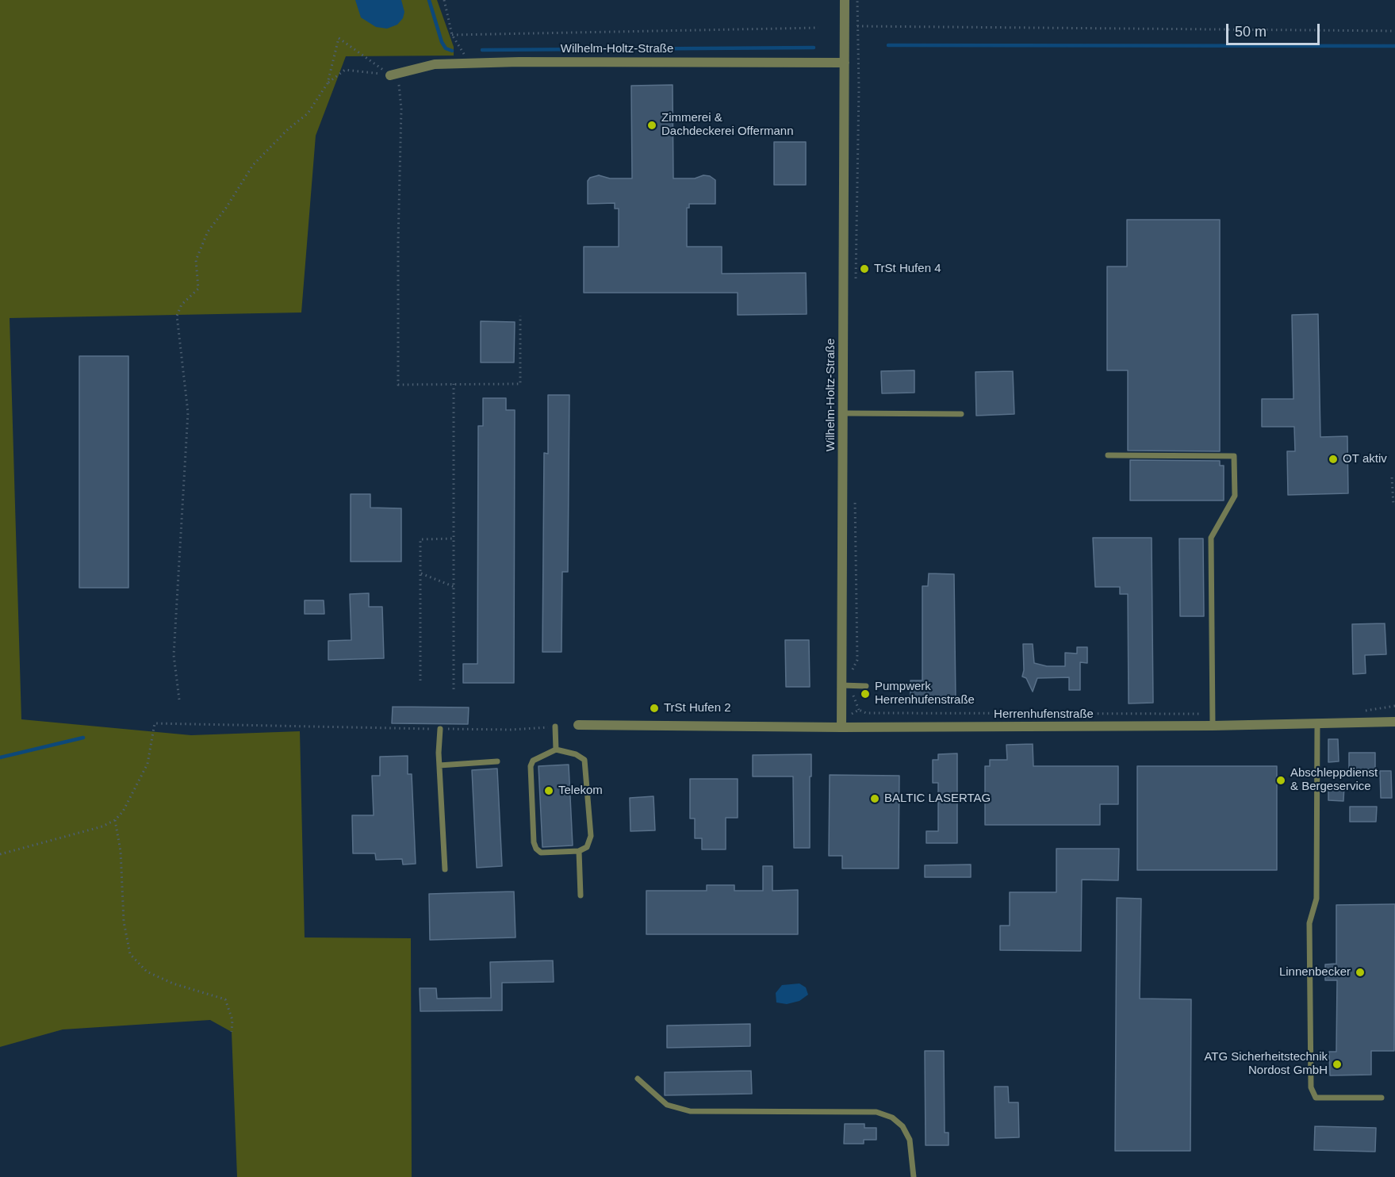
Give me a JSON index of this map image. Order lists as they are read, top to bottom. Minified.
{"streets":{"street":["Wilhelm-Holtz-Straße","Herrenhufenstraße"]},"crossings":[["Wilhelm-Holtz-Straße","Herrenhufenstraße"]],"places":["Zimmerei & Dachdeckerei Offermann","TrSt Hufen 4","OT aktiv","Pumpwerk Herrenhufenstraße","TrSt Hufen 2","Abschleppdienst & Bergeservice","Telekom","BALTIC LASERTAG","Linnenbecker","ATG Sicherheitstechnik Nordost GmbH"],"scale_bar":"50 m"}
